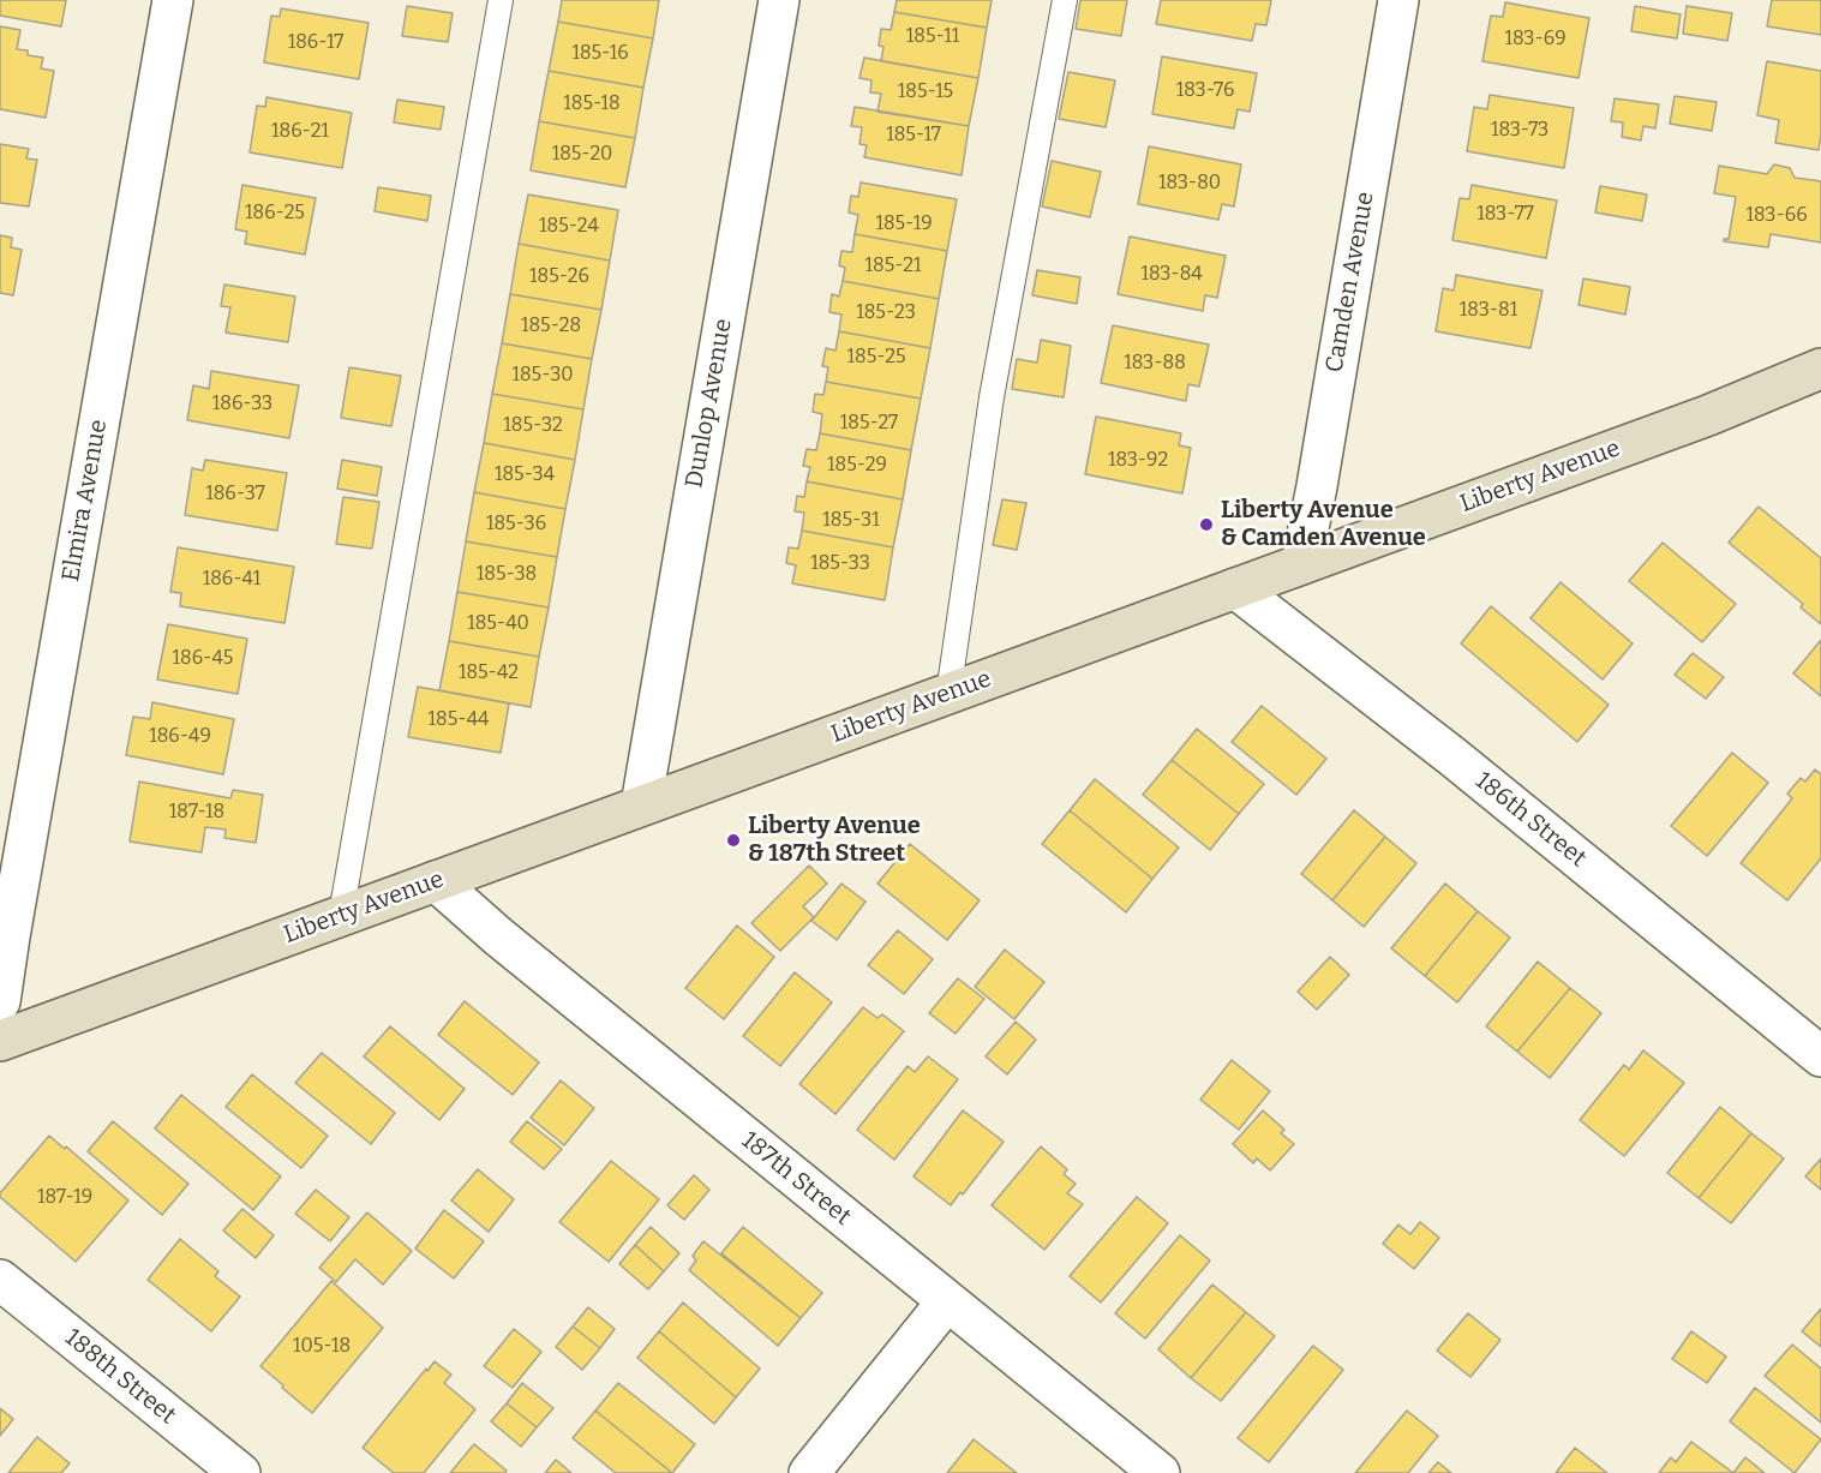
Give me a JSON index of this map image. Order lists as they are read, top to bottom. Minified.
{"streets":{"main road":["Liberty Avenue"],"street":["Camden Avenue","Dunlop Avenue","Elmira Avenue","186th Street","187th Street","188th Street"]},"crossings":[["Camden Avenue","Liberty Avenue"],["Dunlop Avenue","Liberty Avenue"],["Liberty Avenue","186th Street"],["Liberty Avenue","187th Street"]],"places":["Liberty Avenue & Camden Avenue","Liberty Avenue & 187th Street"],"house_numbers":["185-11","183-69","186-17","185-16","183-76","185-15","185-18","183-73","186-21","185-17","185-20","183-80","186-25","183-77","183-66","185-19","185-24","185-21","183-84","185-26","183-81","185-23","185-28","185-25","183-88","185-30","186-33","185-27","185-32","183-92","185-29","185-34","186-37","185-31","185-36","185-33","185-38","186-41","185-40","186-45","185-42","185-44","186-49","187-18","187-19","105-18"]}
